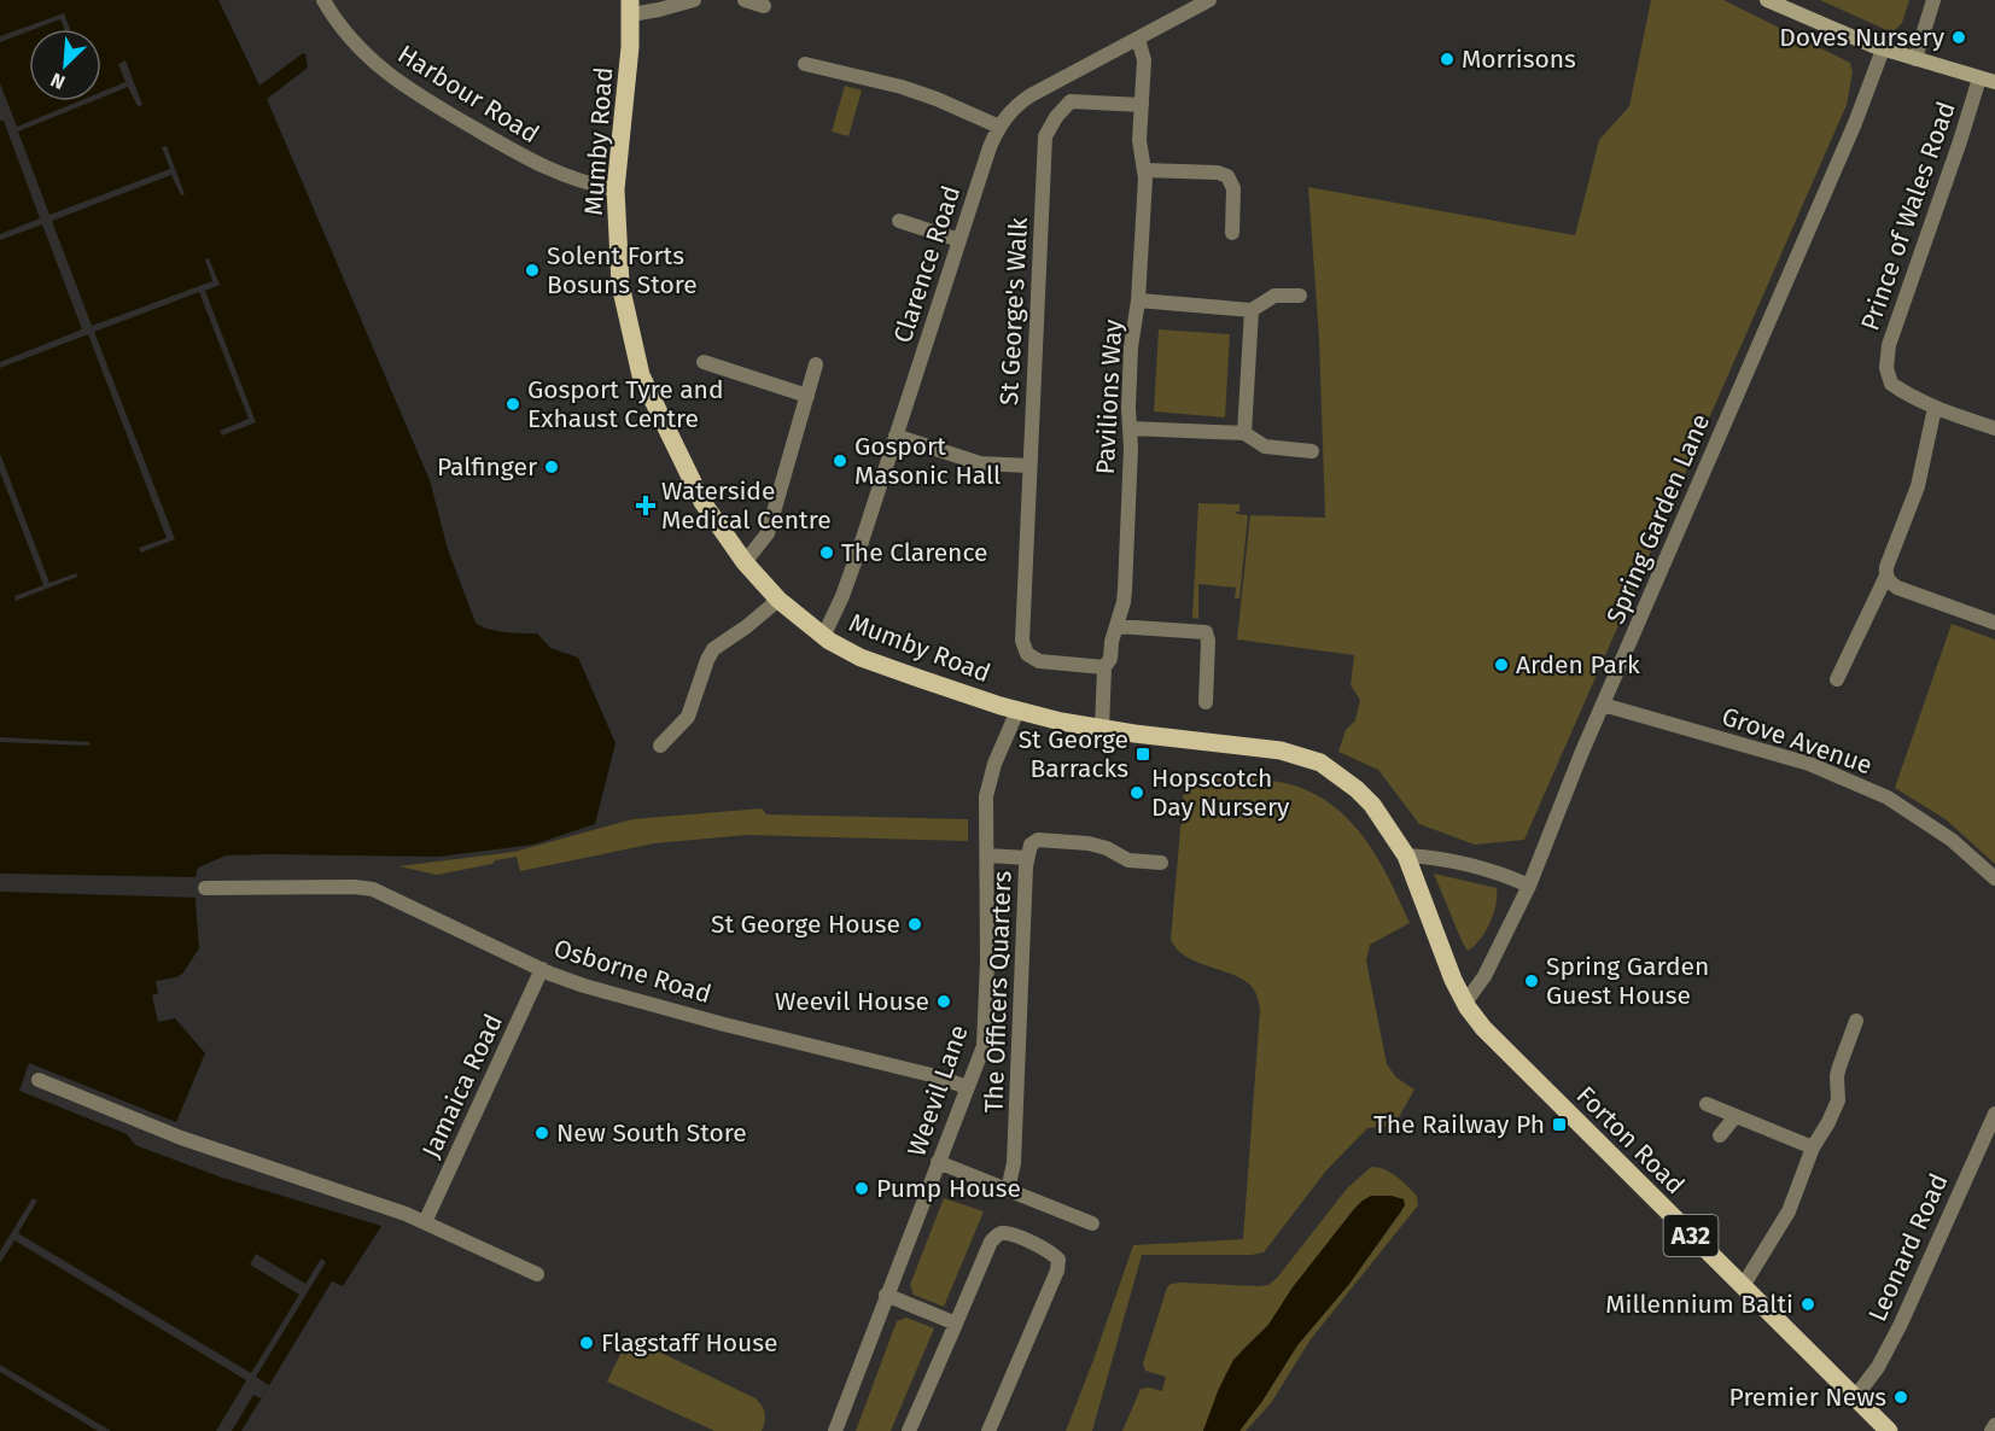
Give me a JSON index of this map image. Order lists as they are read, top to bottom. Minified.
{"streets":{"main road":["Mumby Road","Forton Road","A32"],"street":["Harbour Road","Prince of Wales Road","Clarence Road","St George's Walk","Pavilions Way","Spring Garden Lane","Grove Avenue","Osborne Road","The Officers Quarters","Jamaica Road","Weevil Lane","Leonard Road"]},"crossings":[["Harbour Road","Mumby Road"],["Mumby Road","Clarence Road"],["Mumby Road","Pavilions Way"],["Mumby Road","Spring Garden Lane"],["Mumby Road","Weevil Lane"],["Mumby Road","Forton Road"],["Clarence Road","Pavilions Way"],["St George's Walk","Pavilions Way"],["Spring Garden Lane","Grove Avenue"],["Spring Garden Lane","Forton Road"],["Osborne Road","Jamaica Road"],["Osborne Road","Weevil Lane"],["Forton Road","Leonard Road"]],"places":{"other":["Doves Nursery","Morrisons","Solent Forts Bosuns Store","Gosport Tyre and Exhaust Centre","Gosport Masonic Hall","Palfinger","The Clarence","Arden Park","Hopscotch Day Nursery","St George House","Spring Garden Guest House","Weevil House","New South Store","Pump House","Millennium Balti","Flagstaff House","Premier News"],"health":["Waterside Medical Centre"],"transit":["St George Barracks","The Railway Ph"]},"north":"bottom left"}
